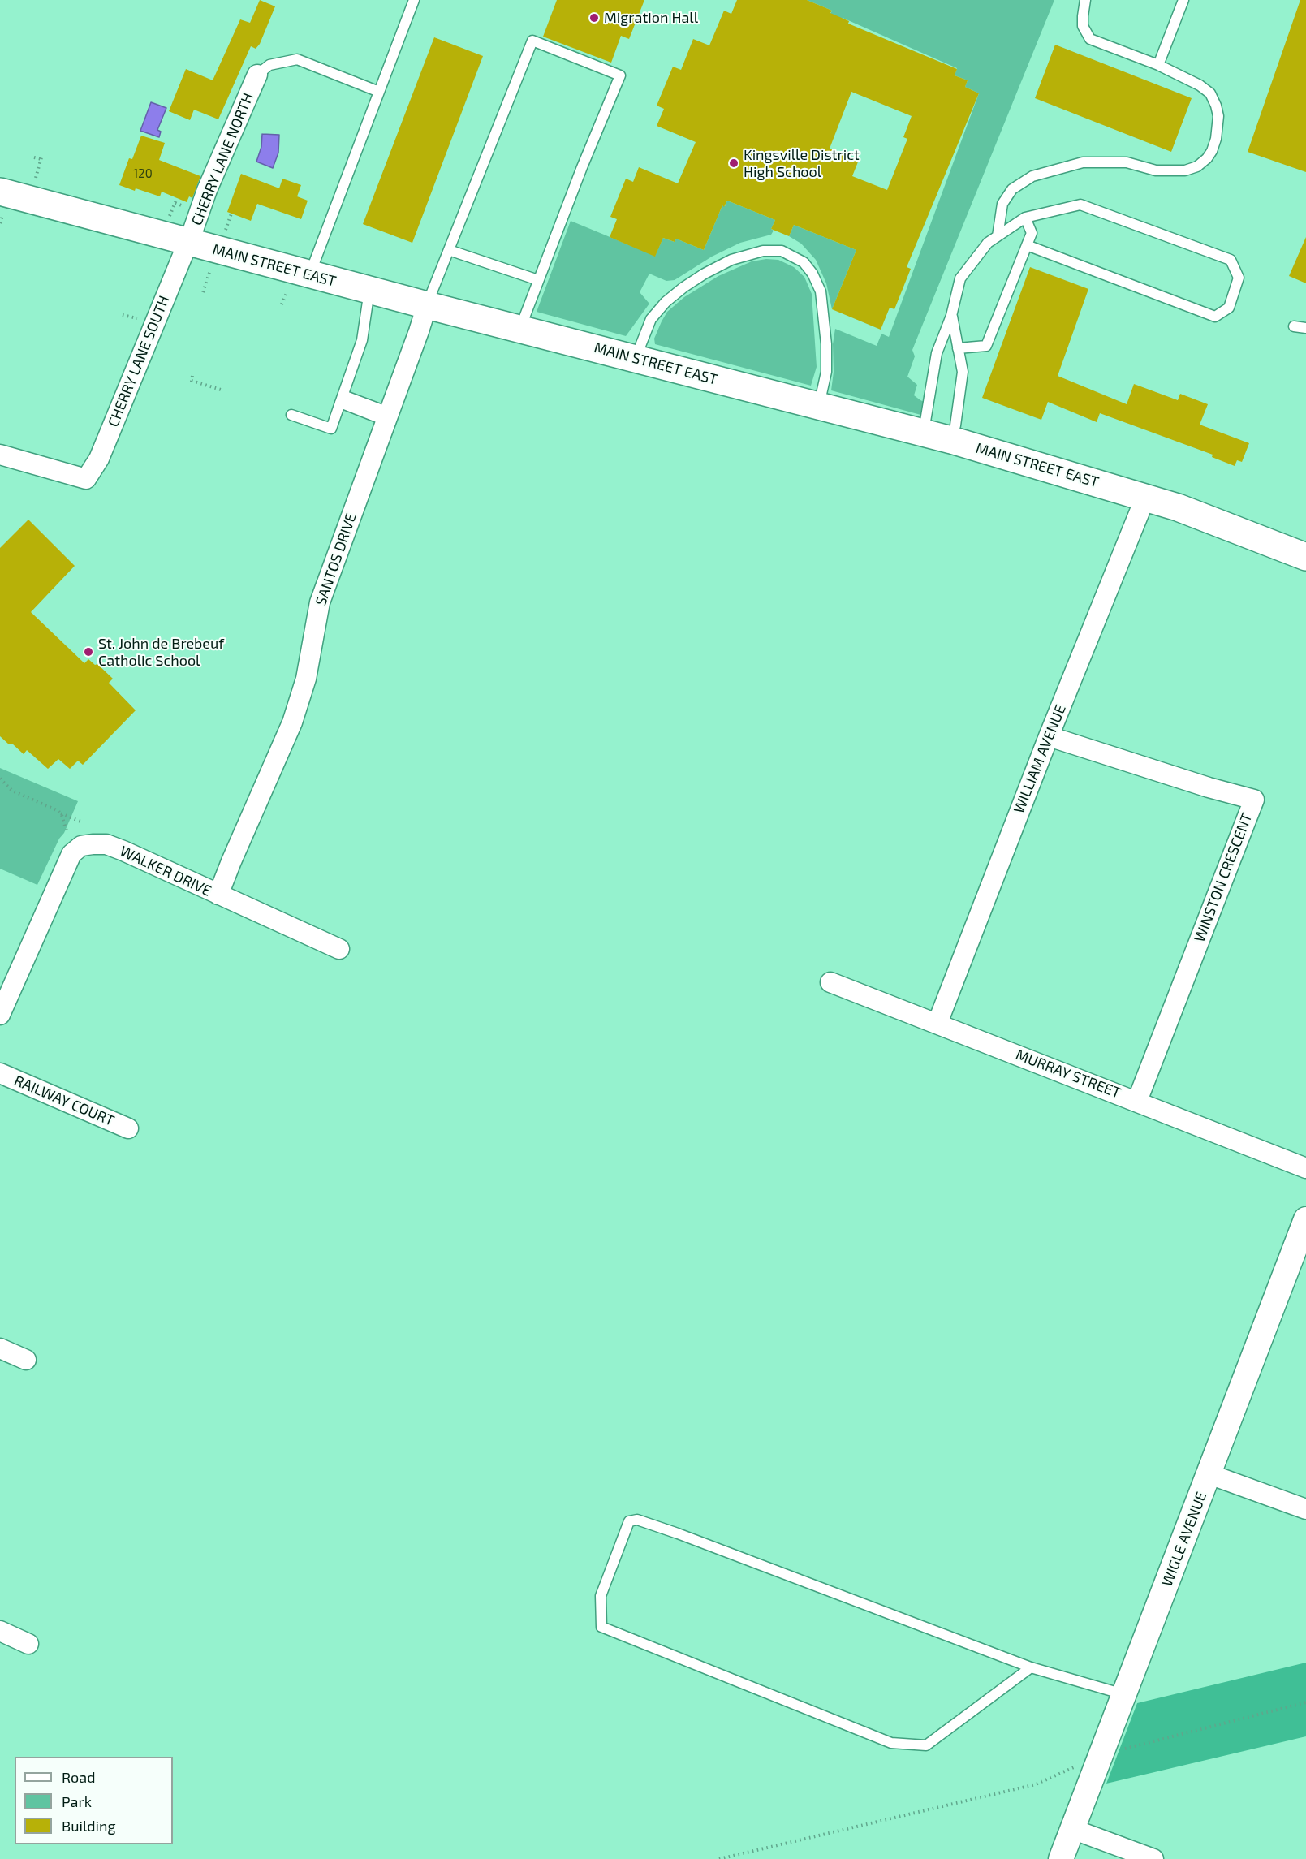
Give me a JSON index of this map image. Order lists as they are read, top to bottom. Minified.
{"streets":{"main road":["MAIN STREET EAST"],"street":["CHERRY LANE NORTH","CHERRY LANE SOUTH","SANTOS DRIVE","WILLIAM AVENUE","WALKER DRIVE","WINSTON CRESCENT","MURRAY STREET","RAILWAY COURT","WIGLE AVENUE"]},"crossings":[["CHERRY LANE NORTH","MAIN STREET EAST"],["CHERRY LANE NORTH","CHERRY LANE SOUTH"],["MAIN STREET EAST","CHERRY LANE SOUTH"],["MAIN STREET EAST","SANTOS DRIVE"],["MAIN STREET EAST","WILLIAM AVENUE"],["SANTOS DRIVE","WALKER DRIVE"],["WILLIAM AVENUE","WINSTON CRESCENT"],["WILLIAM AVENUE","MURRAY STREET"],["WINSTON CRESCENT","MURRAY STREET"]],"places":["Migration Hall","Kingsville District High School","St. John de Brebeuf Catholic School"],"house_numbers":["120"],"legend":["Road","Park","Building"]}
